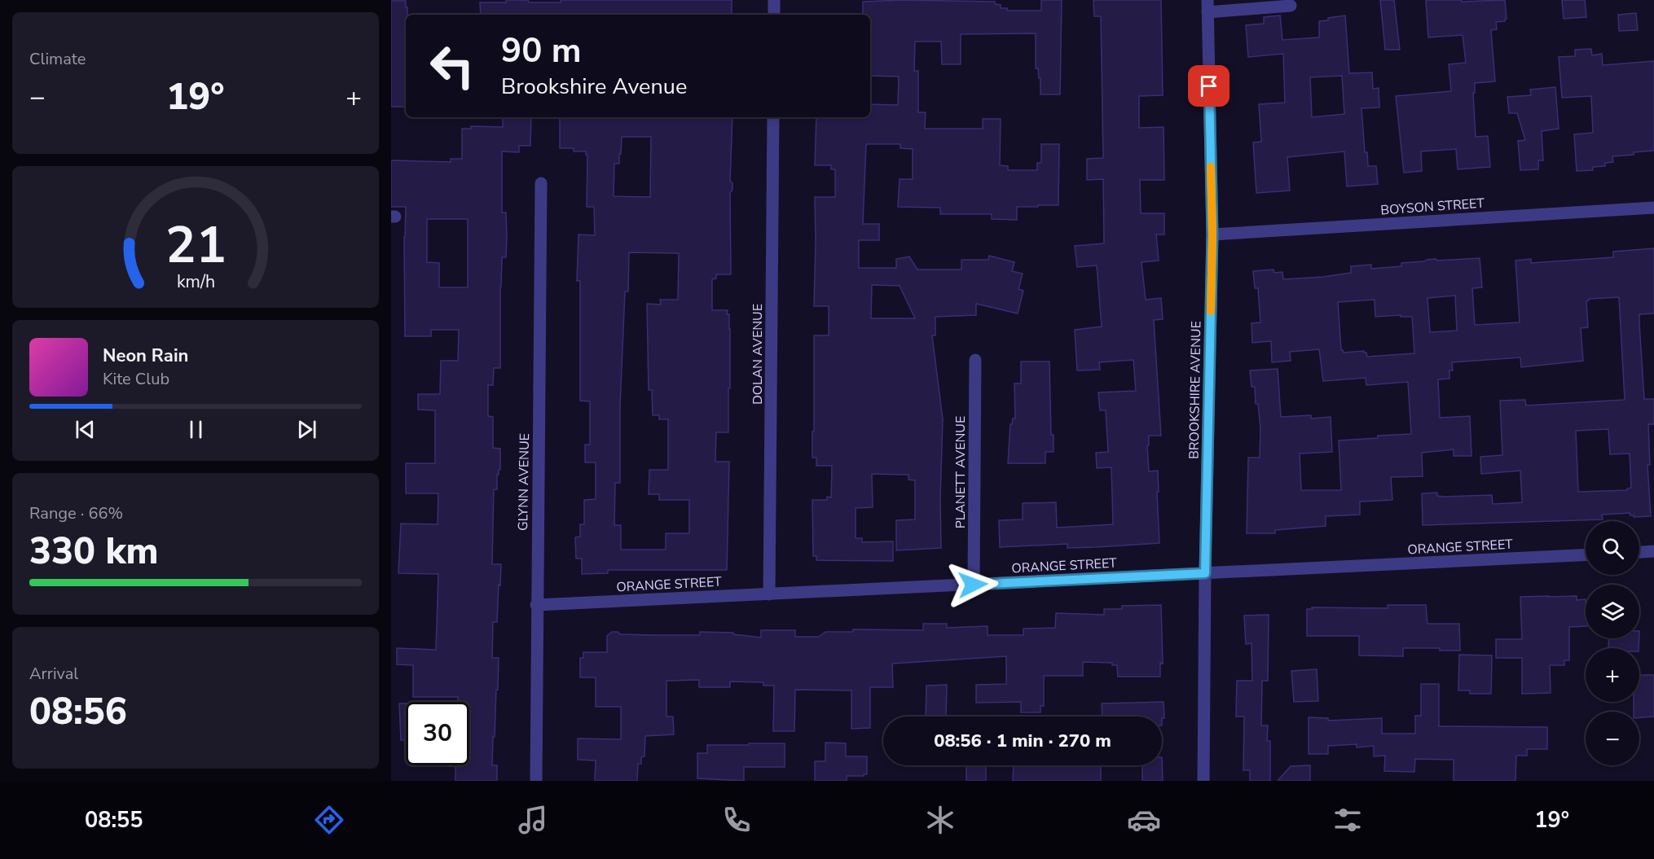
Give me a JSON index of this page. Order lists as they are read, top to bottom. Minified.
{"streets":{"street":["BOYSON STREET","DOLAN AVENUE","BROOKSHIRE AVENUE","PLANETT AVENUE","GLYNN AVENUE","ORANGE STREET"]},"crossings":[["BOYSON STREET","BROOKSHIRE AVENUE"],["DOLAN AVENUE","ORANGE STREET"],["BROOKSHIRE AVENUE","ORANGE STREET"],["PLANETT AVENUE","ORANGE STREET"],["GLYNN AVENUE","ORANGE STREET"]],"page":{"tile":["Climate",["Range · 66%","330 km"],["Arrival","08:56"]],"turn":["90 m","Brookshire Avenue"],"heat":["−","19°","+"],"song":["Neon Rain","Kite Club"],"map_buttons":["+","−"],"limit":"30","trip":"08:56 · 1 min · 270 m","tabs":["08:55","19°"],"gauge":["21","km/h"]}}
